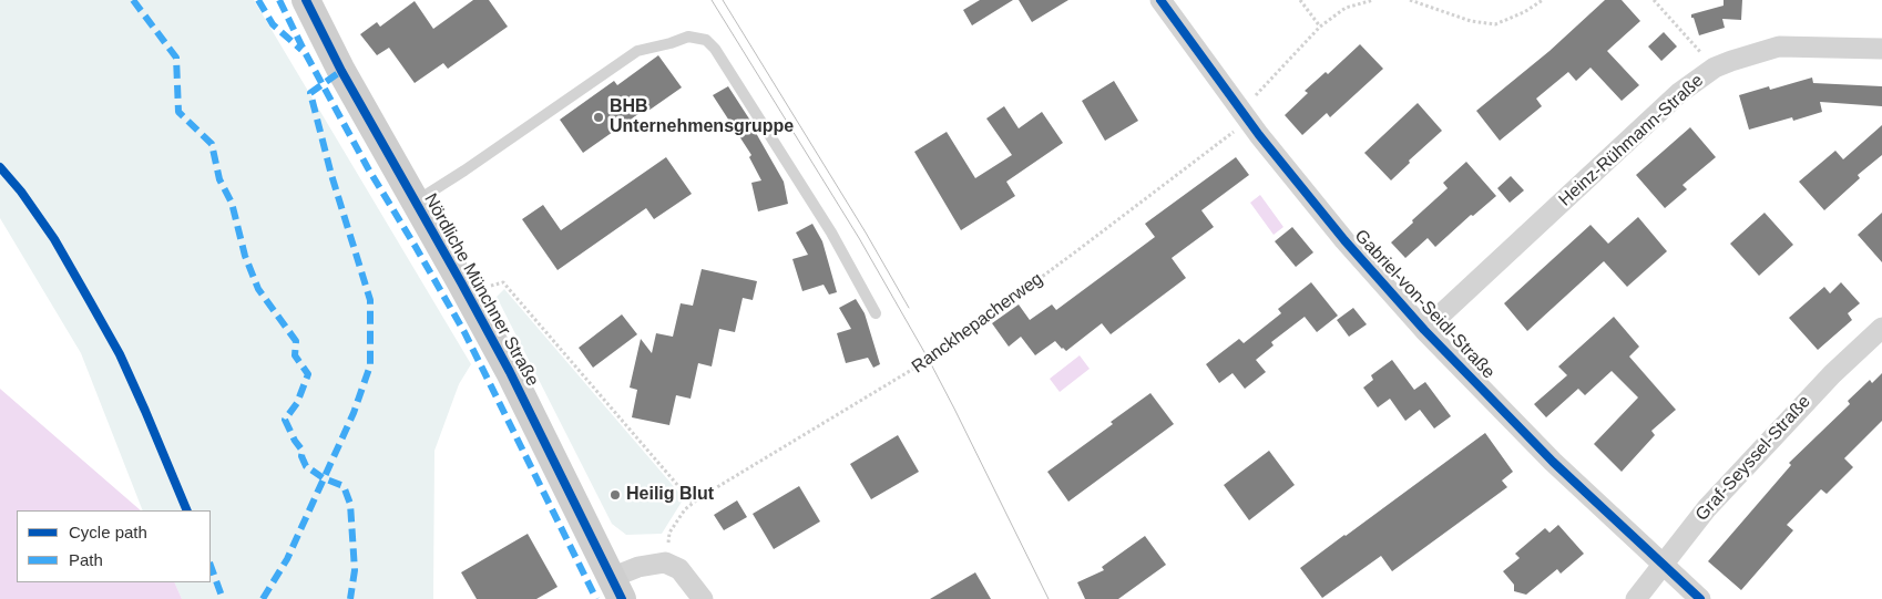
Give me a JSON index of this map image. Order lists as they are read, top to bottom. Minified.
{"streets":{"main road":["Nördliche Münchner Straße"],"street":["Heinz-Rühmann-Straße","Gabriel-von-Seidl-Straße","Graf-Seyssel-Straße"],"path":["Ranckhepacherweg"]},"crossings":[["Heinz-Rühmann-Straße","Gabriel-von-Seidl-Straße"],["Gabriel-von-Seidl-Straße","Ranckhepacherweg"],["Gabriel-von-Seidl-Straße","Graf-Seyssel-Straße"]],"places":["BHB Unternehmensgruppe","Heilig Blut"],"legend":["Cycle path","Path"]}
